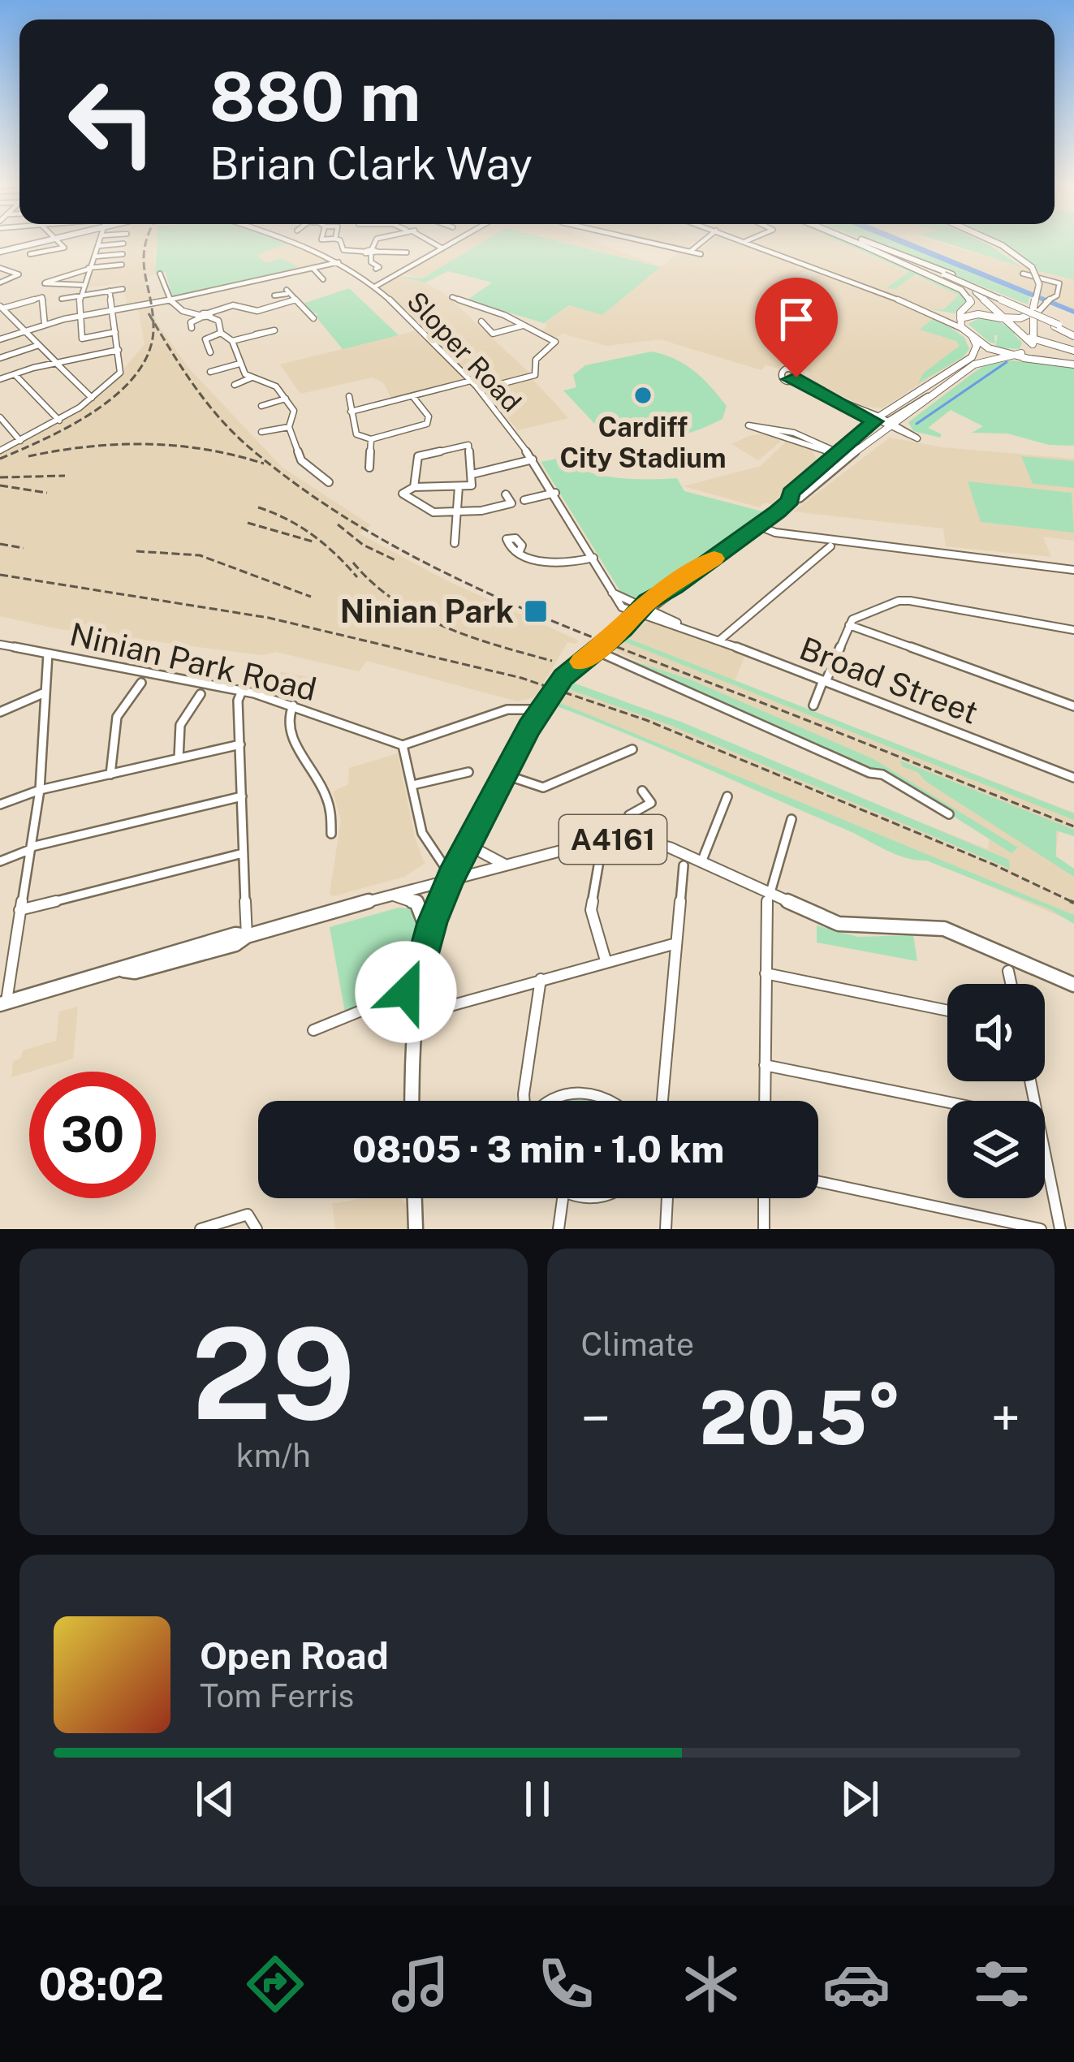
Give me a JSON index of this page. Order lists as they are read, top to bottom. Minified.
{"streets":{"main road":["A4161"],"street":["Sloper Road","Ninian Park Road","Broad Street"]},"crossings":[["Sloper Road","Broad Street"]],"places":{"other":["Cardiff City Stadium"],"transit":["Ninian Park"]},"page":{"turn":["880 m","Brian Clark Way"],"limit":"30","trip":"08:05 · 3 min · 1.0 km","tile":[["29","km/h"],"Climate"],"heat":["−","20.5°","+"],"song":["Open Road","Tom Ferris"],"tabs":"08:02"}}
